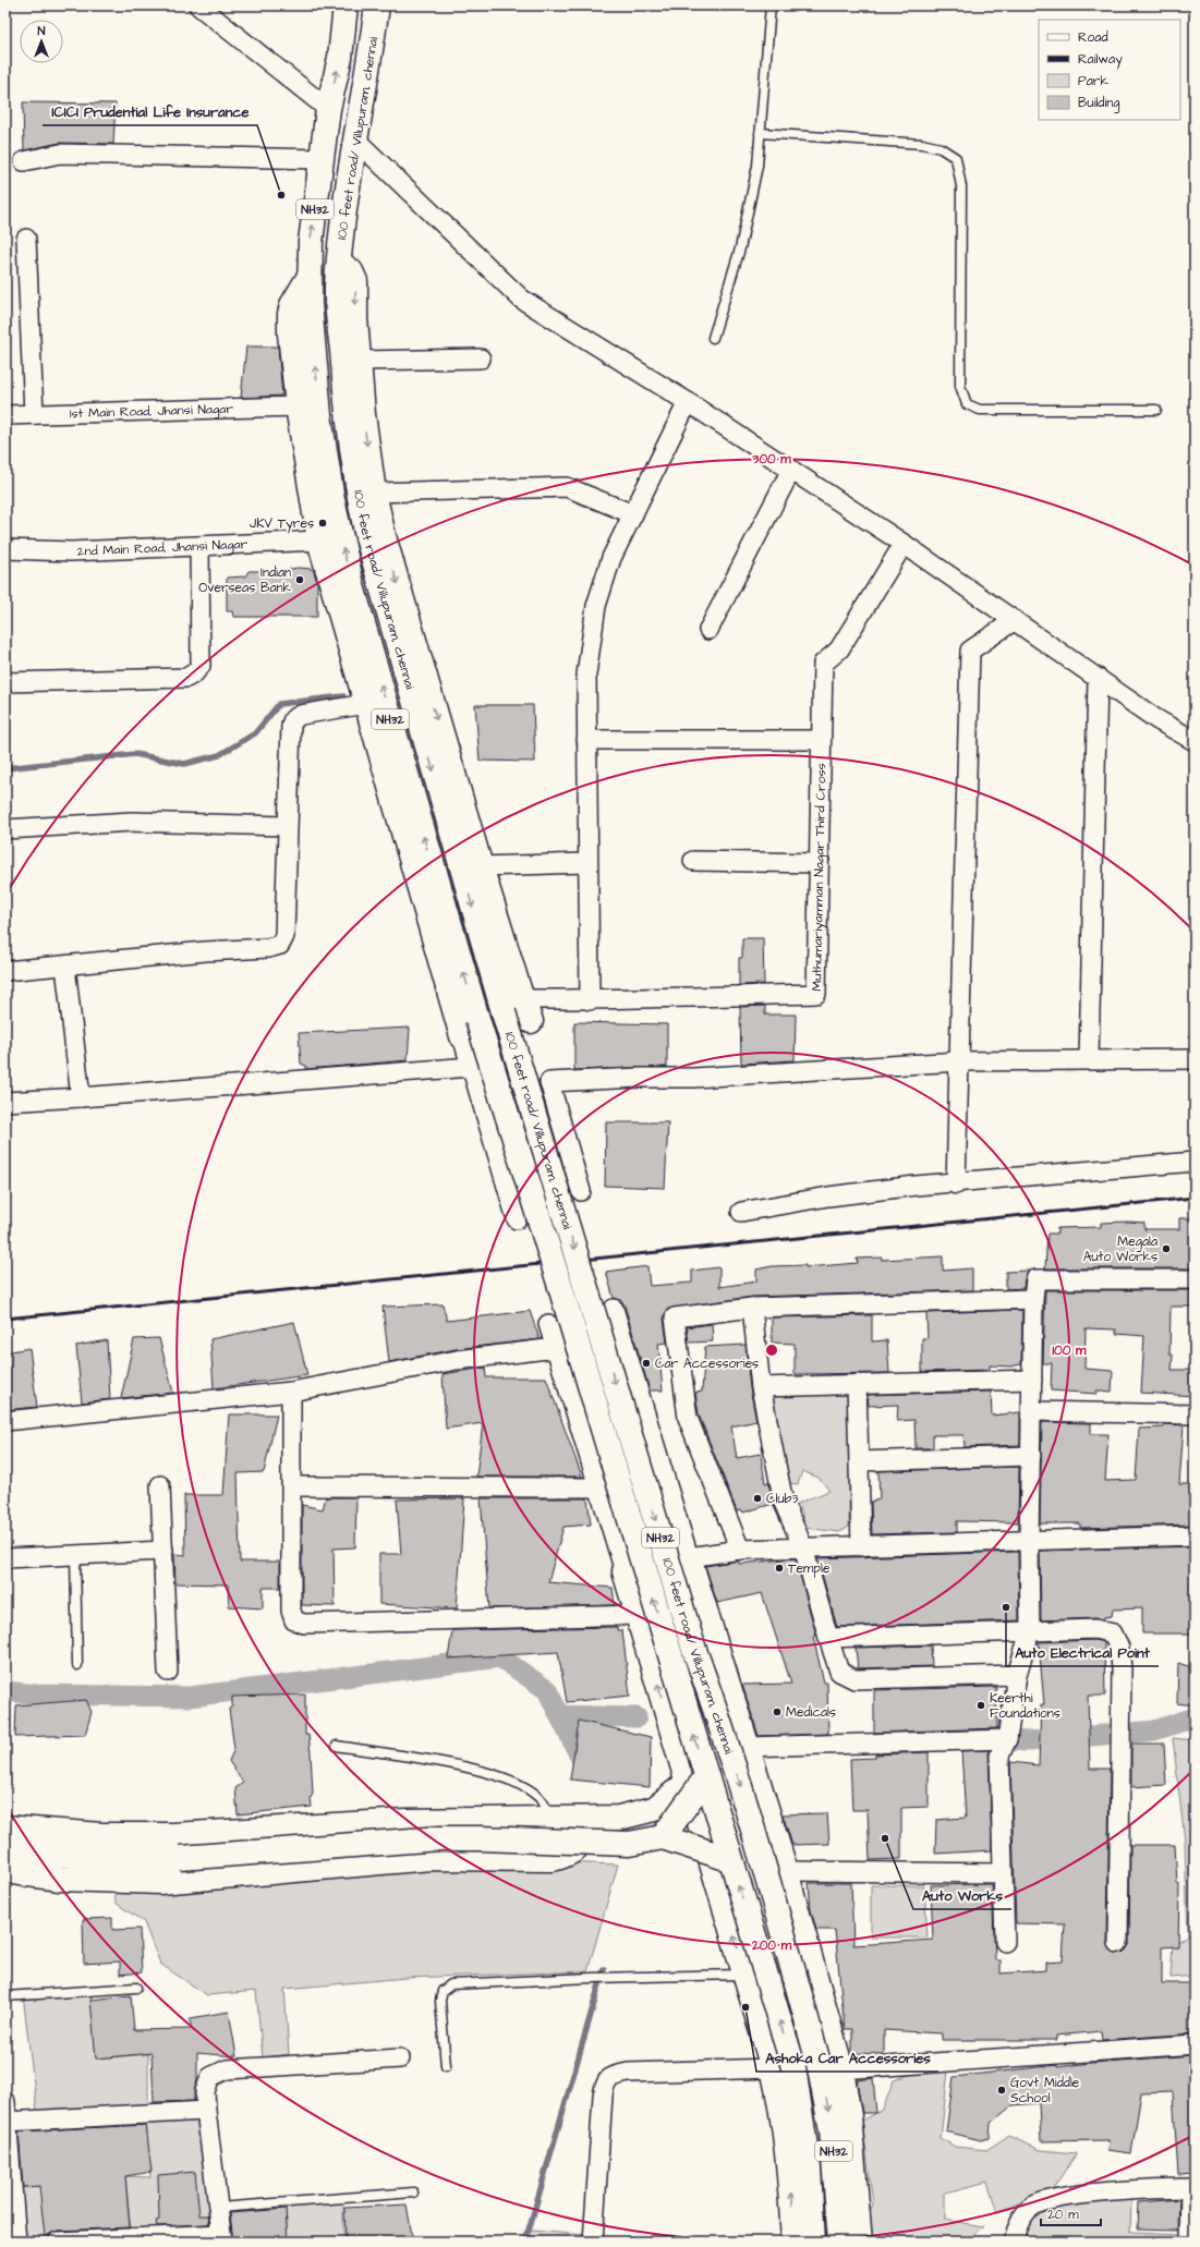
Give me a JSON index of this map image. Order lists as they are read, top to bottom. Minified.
{"streets":{"main road":["100 feet road/ Villupuram, chennai","NH32"],"street":["1st Main Road, Jhansi Nagar","2nd Main Road, Jhansi Nagar","Muthumariyamman Nagar Third Cross"]},"crossings":[["100 feet road/ Villupuram, chennai","Muthumariyamman Nagar Third Cross"]],"places":["ICICI Prudential Life Insurance","JKV Tyres","Indian Overseas Bank","Megala Auto Works","Car Accessories","Club3","Temple","Auto Electrical Point","Keerthi Foundations","Medicals","Auto Works","Ashoka Car Accessories","Govt Middle School"],"legend":["Road","Railway","Park","Building"],"scale_bar":"20 m","north":"top","rings":["300 m","100 m","200 m"]}
